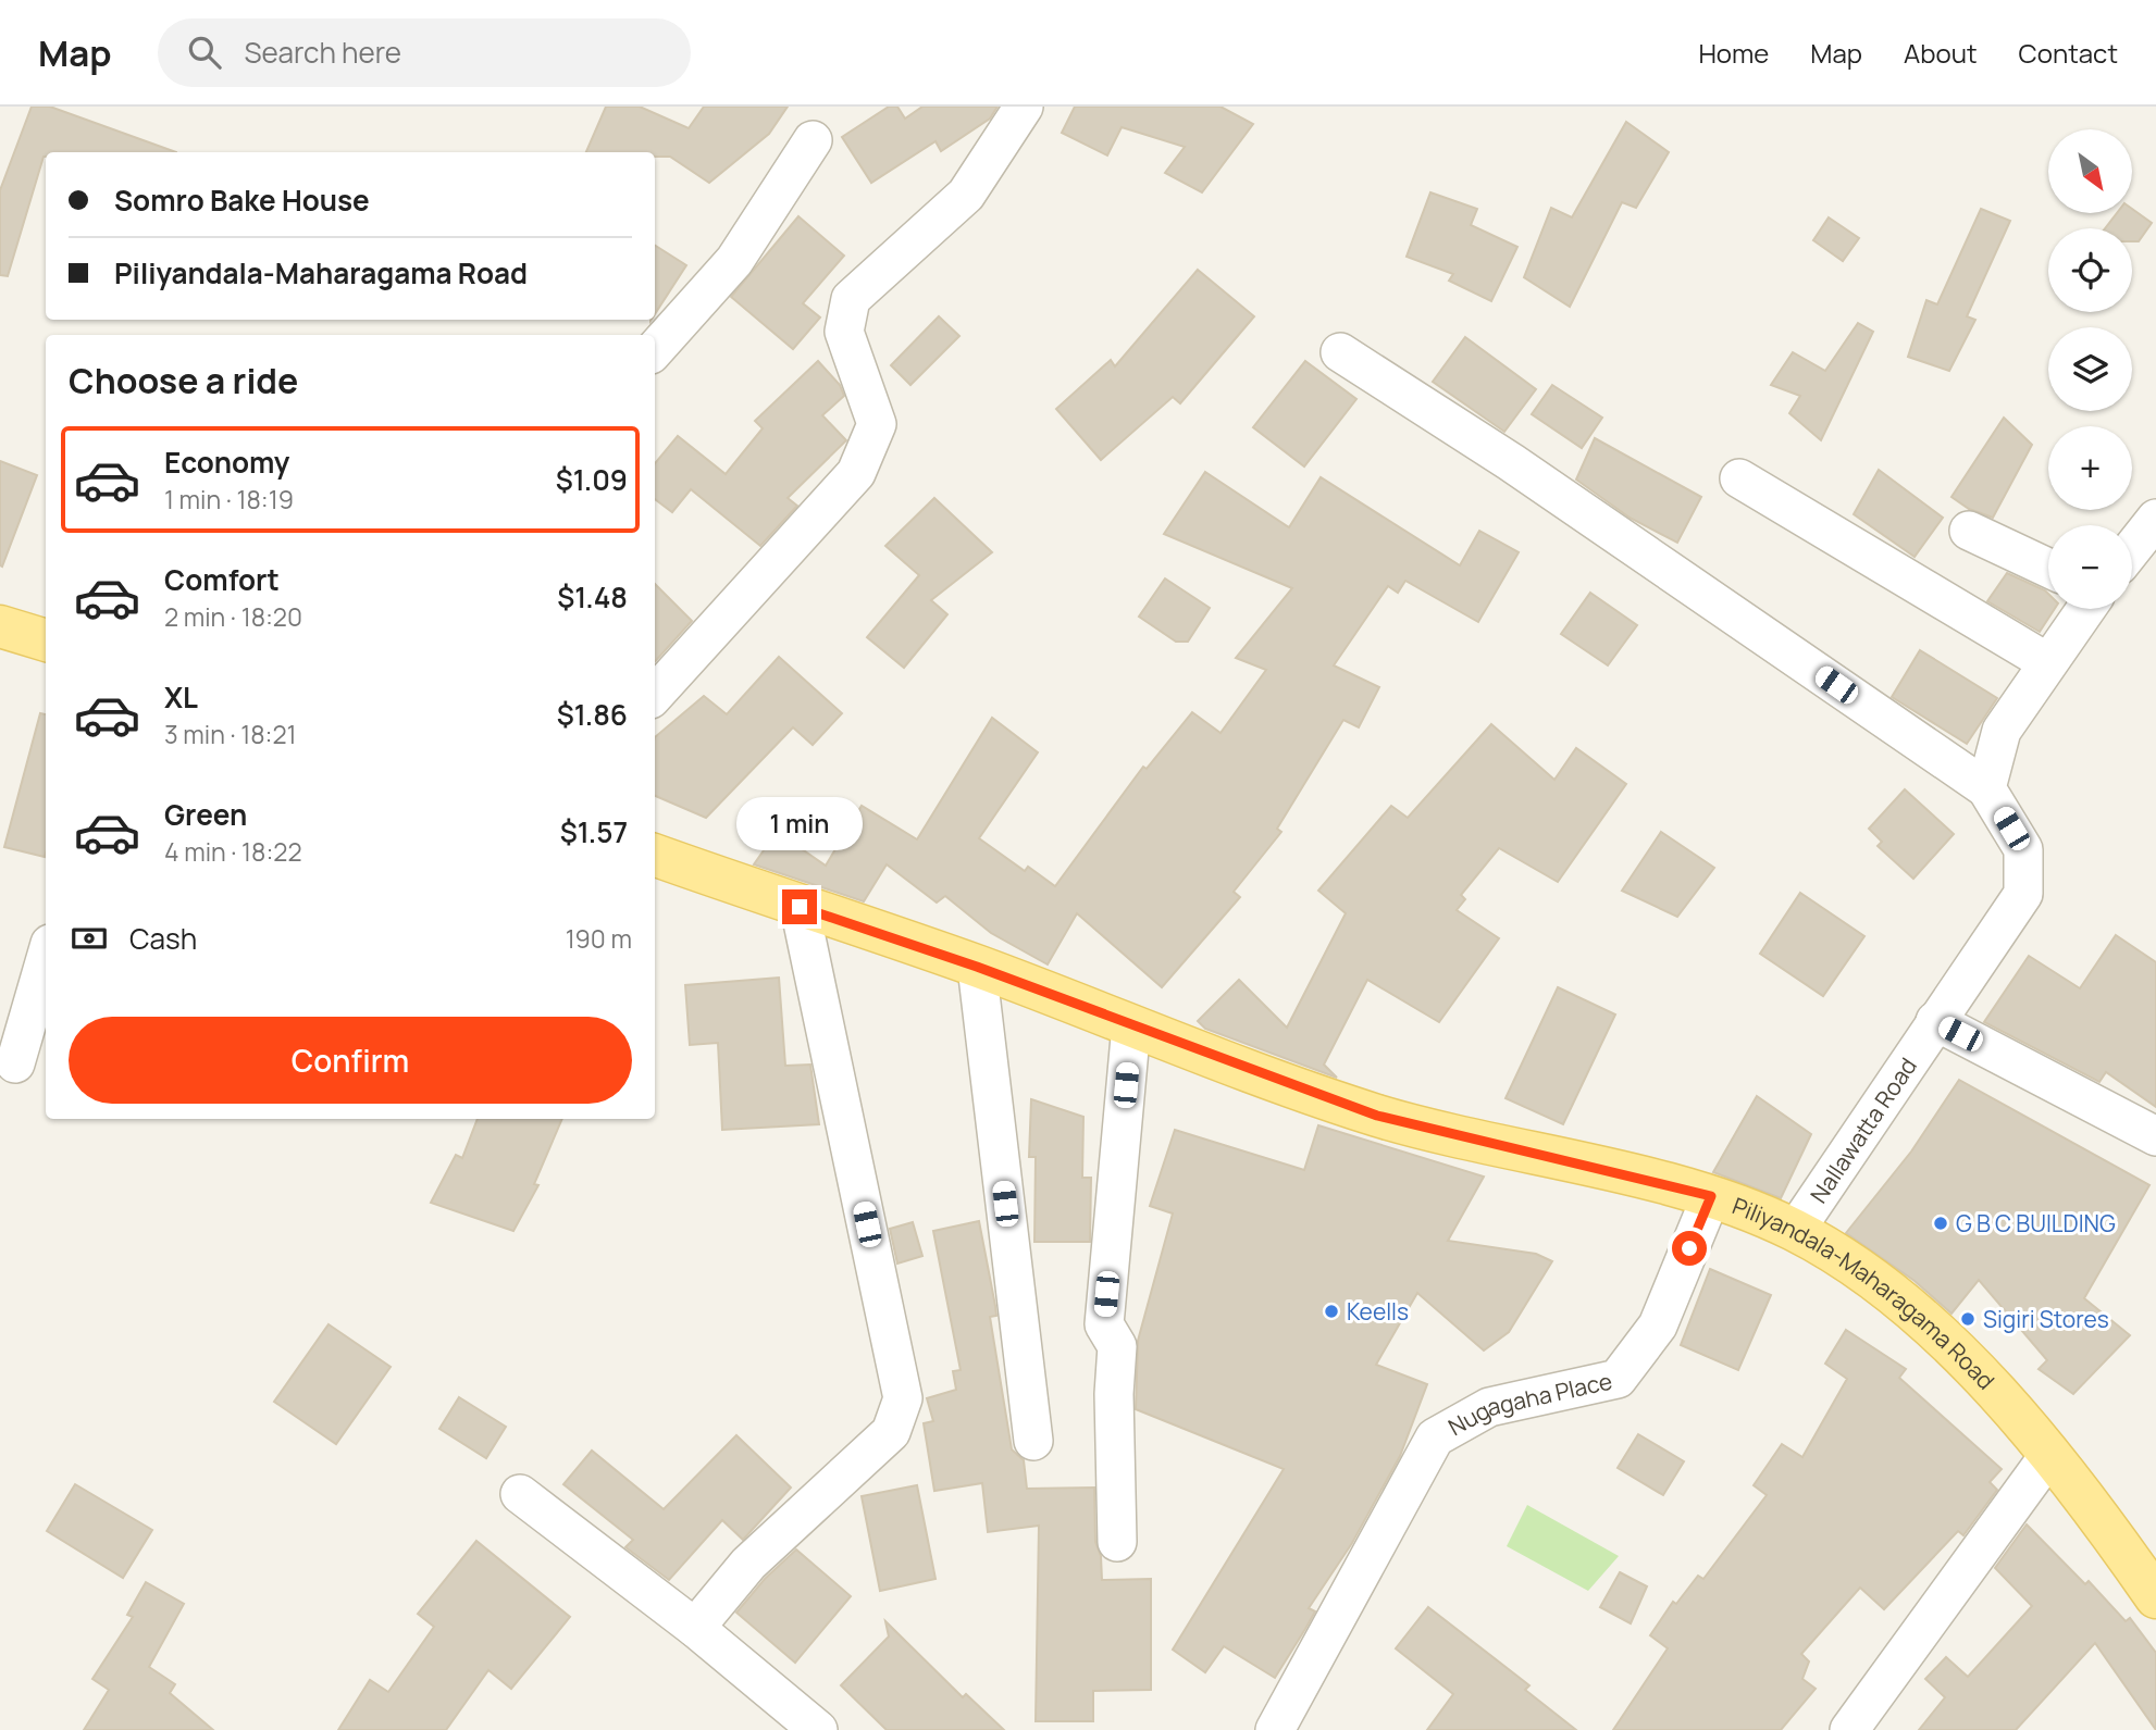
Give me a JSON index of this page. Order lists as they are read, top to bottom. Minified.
{"streets":{"main road":["Piliyandala-Maharagama Road"],"street":["Nallawatta Road","Nugagaha Place"]},"crossings":[["Nallawatta Road","Piliyandala-Maharagama Road"],["Piliyandala-Maharagama Road","Nugagaha Place"]],"places":["G B C BUILDING","Keells","Sigiri Stores"],"north":"bottom right","page":{"header":"Map","search":"Search here","nav":["Home","Map","About","Contact"],"map_buttons":["+","−"],"banner":["Somro Bake House","Piliyandala-Maharagama Road"],"heading":"Choose a ride","list":[{"name":"Economy","note":"1 min · 18:19","value":"$1.09"},{"name":"Comfort","note":"2 min · 18:20","value":"$1.48"},{"name":"XL","note":"3 min · 18:21","value":"$1.86"},{"name":"Green","note":"4 min · 18:22","value":"$1.57"}],"bubble":"1 min","pay":["Cash","190 m"],"buttons":"Confirm"}}
